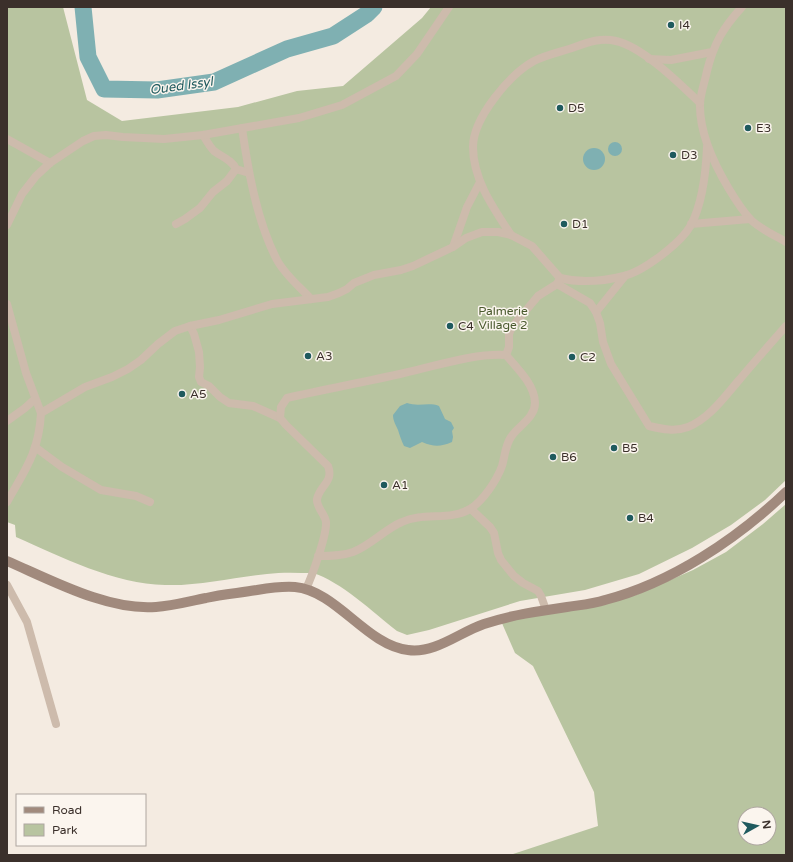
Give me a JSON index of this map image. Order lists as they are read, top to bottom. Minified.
{"water":["Oued Issyl"],"parks":["Palmerie Village 2"],"places":["I4","D5","E3","D3","D1","C4","A3","C2","A5","B5","B6","A1","B4"],"legend":["Road","Park"],"north":"right"}
